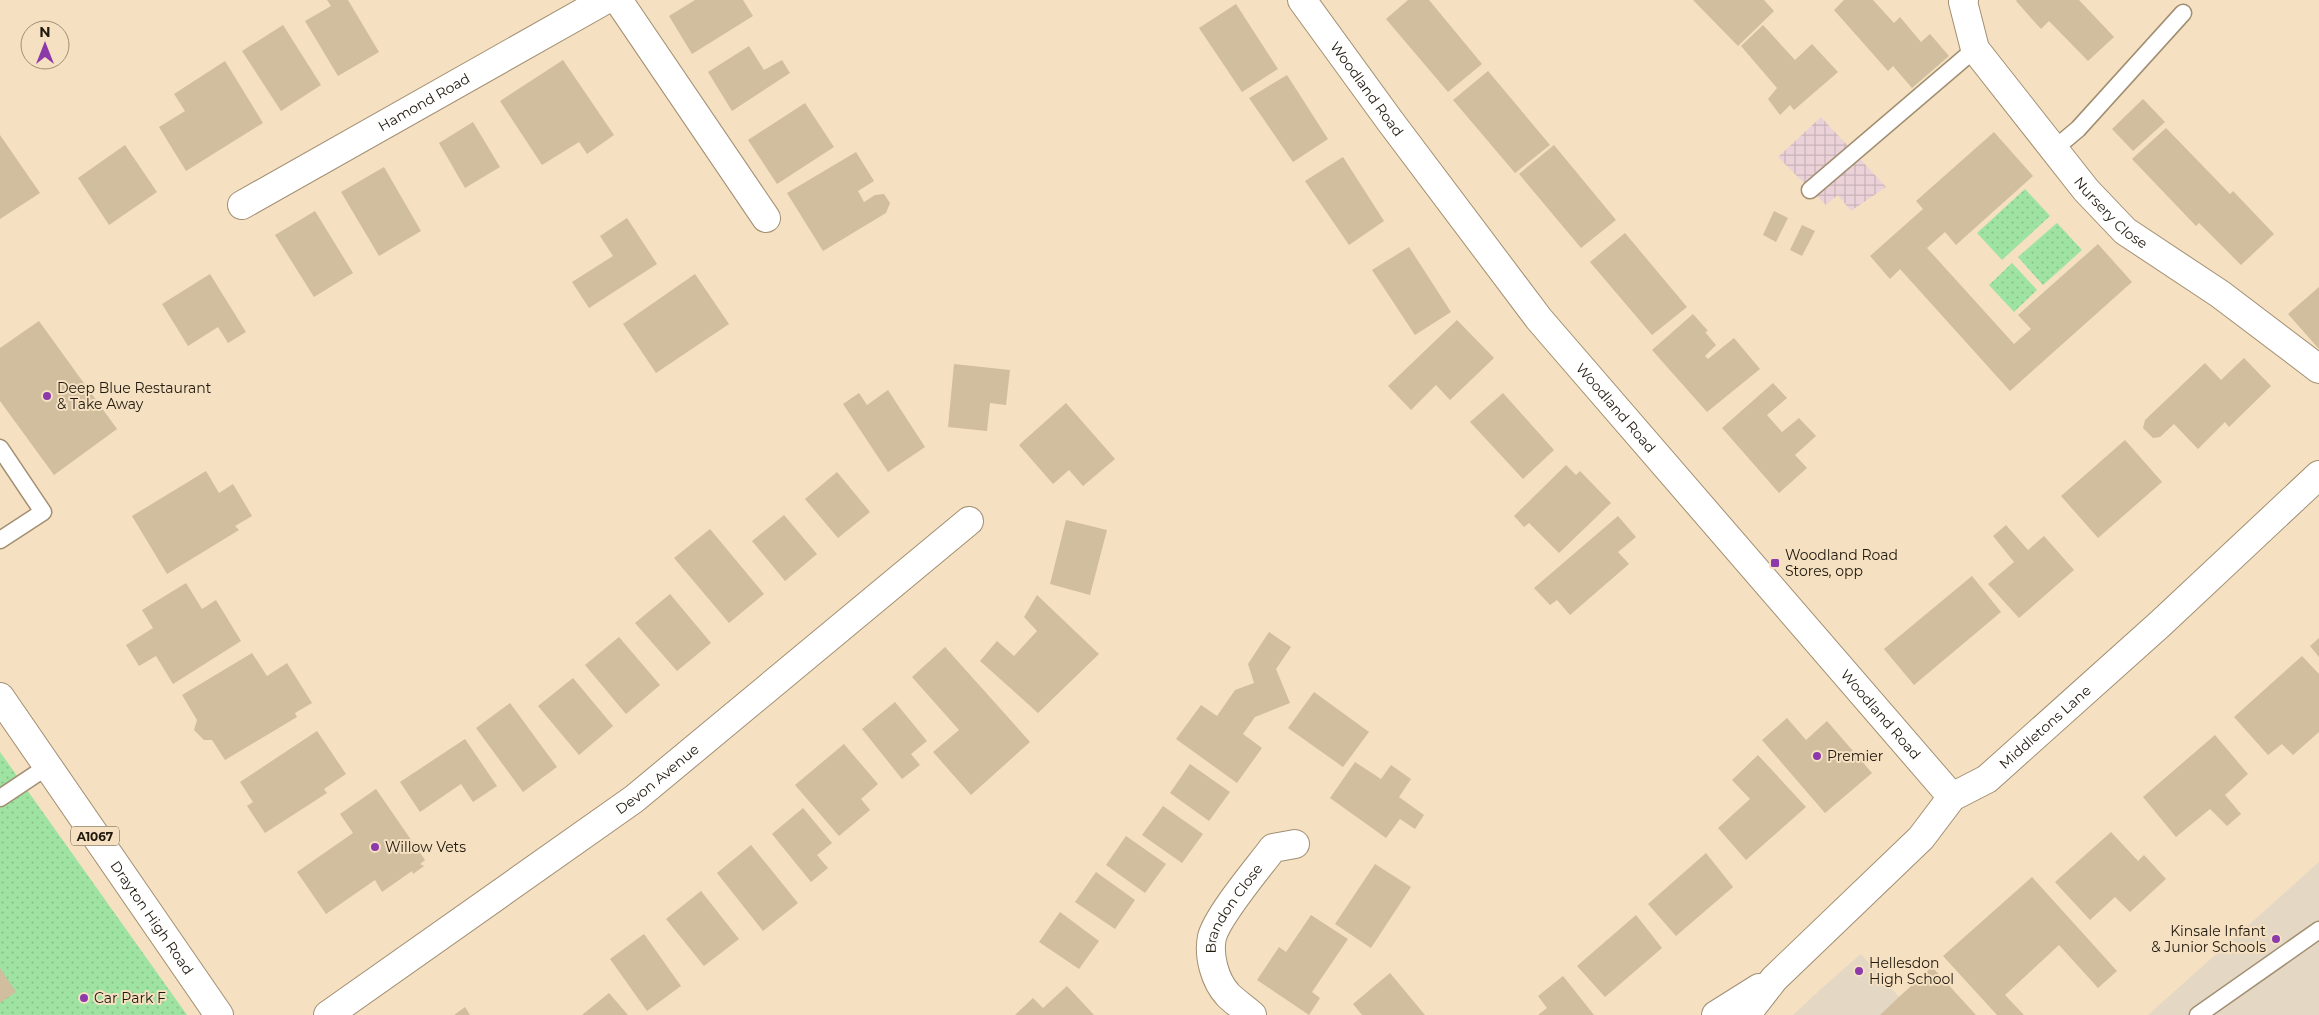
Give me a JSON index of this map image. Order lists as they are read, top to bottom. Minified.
{"streets":{"street":["Woodland Road","Hamond Road","Nursery Close","Middletons Lane","Devon Avenue","A1067","Brandon Close","Drayton High Road"]},"crossings":[["Woodland Road","Middletons Lane"]],"places":{"other":["Deep Blue Restaurant & Take Away","Premier","Willow Vets","Kinsale Infant & Junior Schools","Hellesdon High School","Car Park F"],"transit":["Woodland Road Stores, opp"]},"north":"top"}
